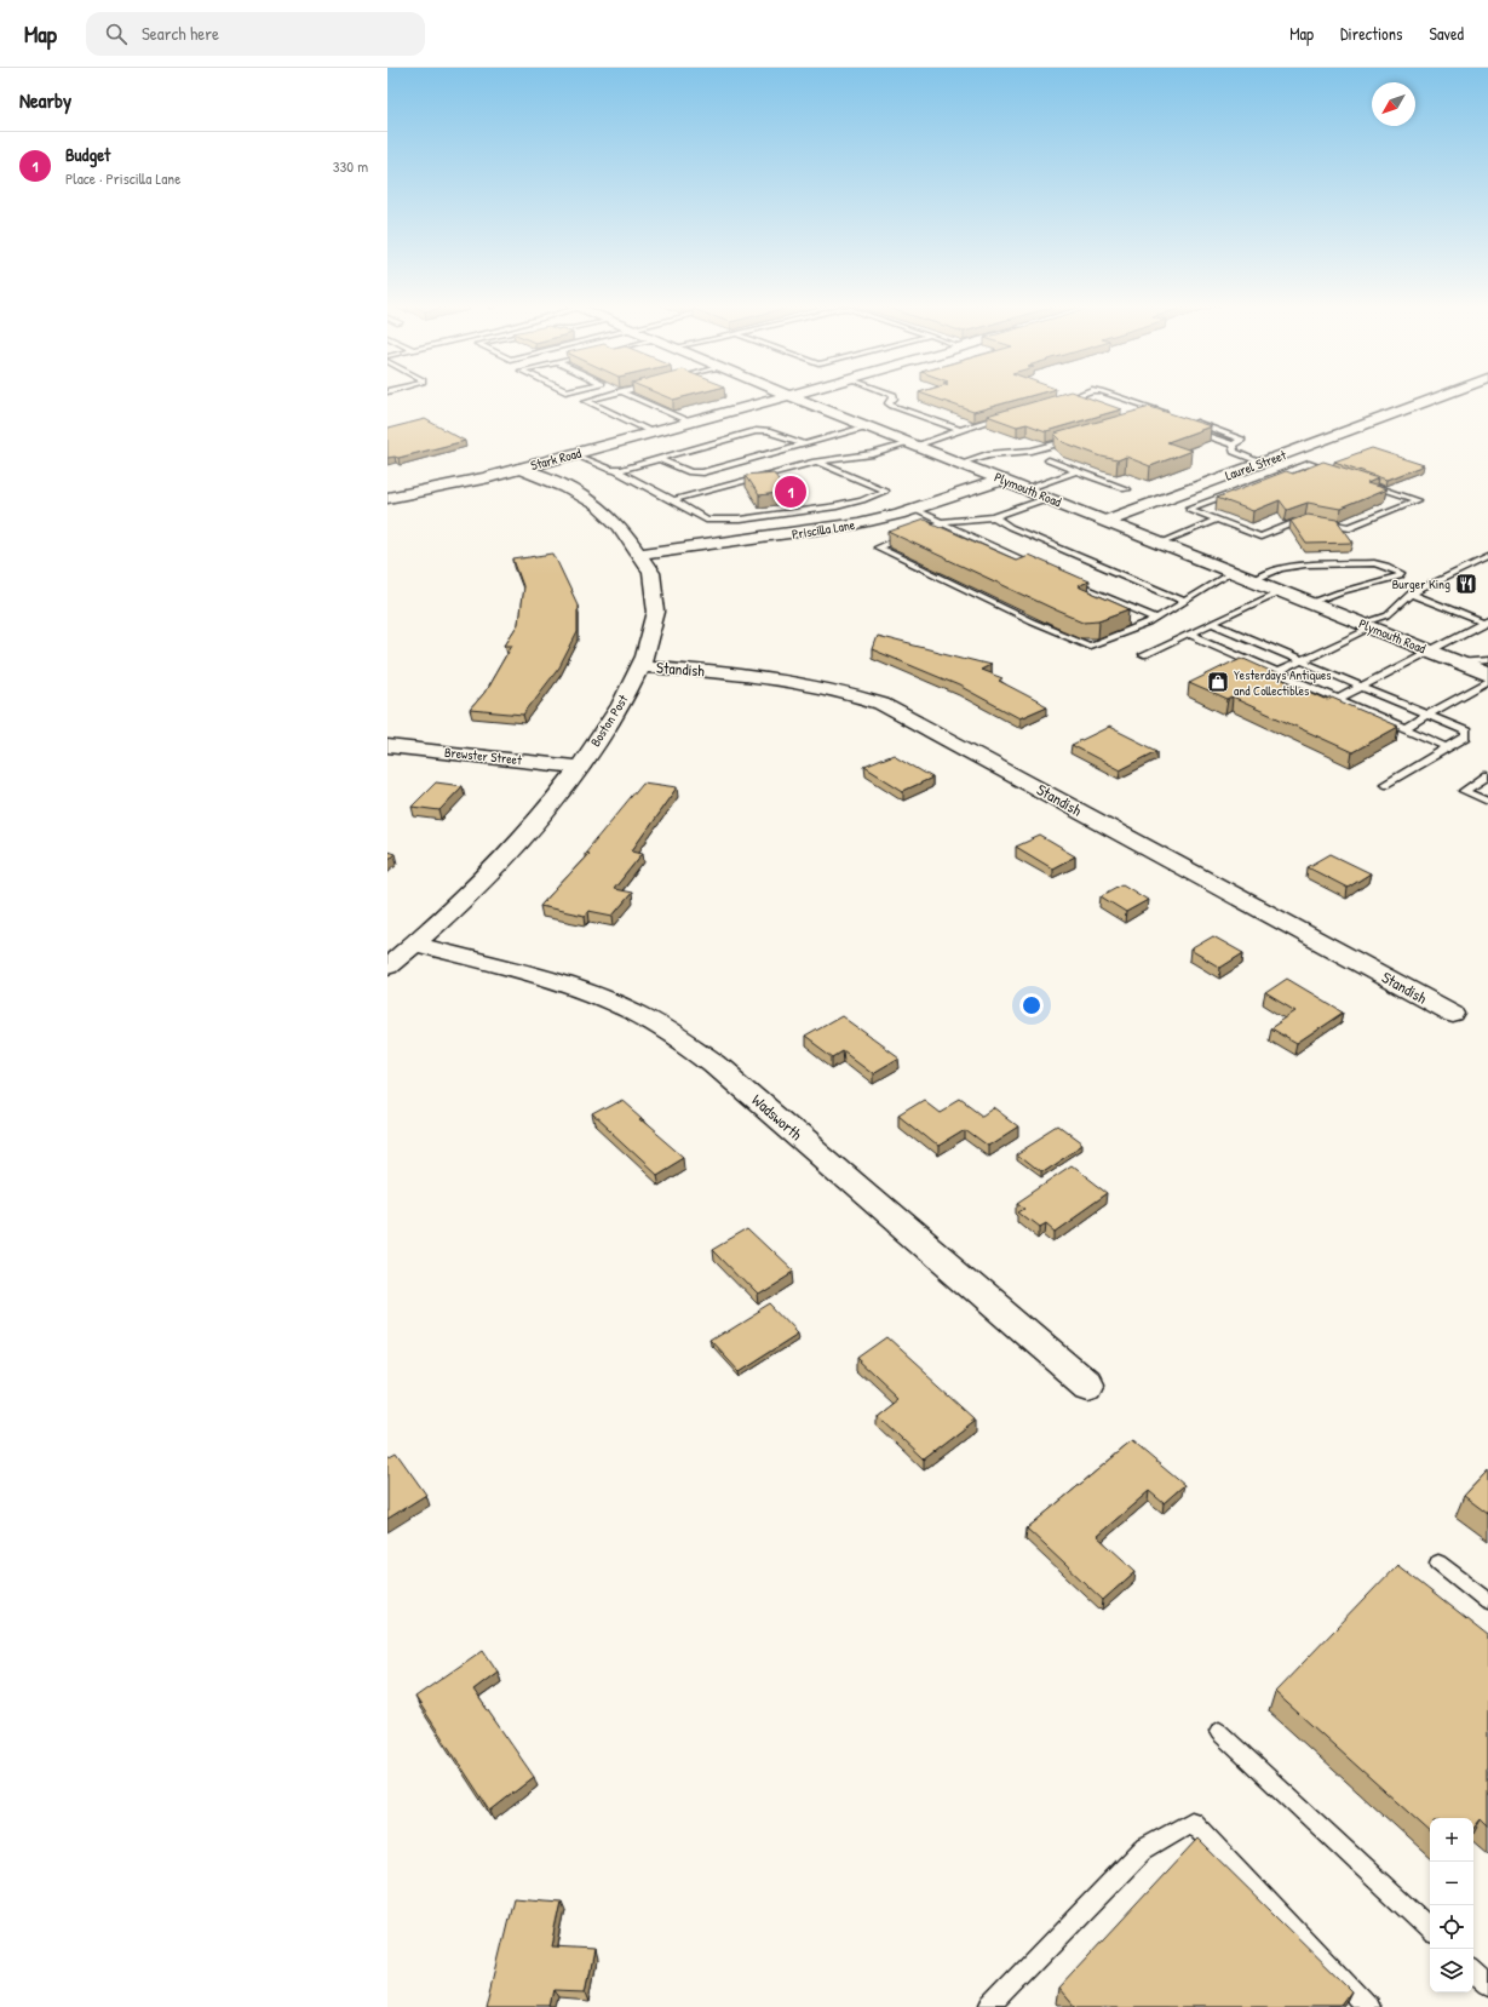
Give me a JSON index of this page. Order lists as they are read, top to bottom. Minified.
{"streets":{"main road":["Stark Road","Plymouth Road"],"street":["Laurel Street","Priscilla Lane","Standish","Boston Post","Brewster Street","Wadsworth"]},"crossings":[["Stark Road","Plymouth Road"],["Stark Road","Boston Post"],["Laurel Street","Plymouth Road"],["Plymouth Road","Priscilla Lane"],["Priscilla Lane","Boston Post"],["Standish","Boston Post"],["Boston Post","Brewster Street"],["Boston Post","Wadsworth"]],"places":{"restaurant":["Burger King"],"shop":["Yesterdays Antiques and Collectibles"]},"north":"bottom left","page":{"header":"Map","search":"Search here","nav":["Map","Directions","Saved"],"heading":"Nearby","list":[{"mark":"1","name":"Budget","note":"Place · Priscilla Lane","value":"330 m"}],"pins":"1","map_buttons":["+","−"]}}
